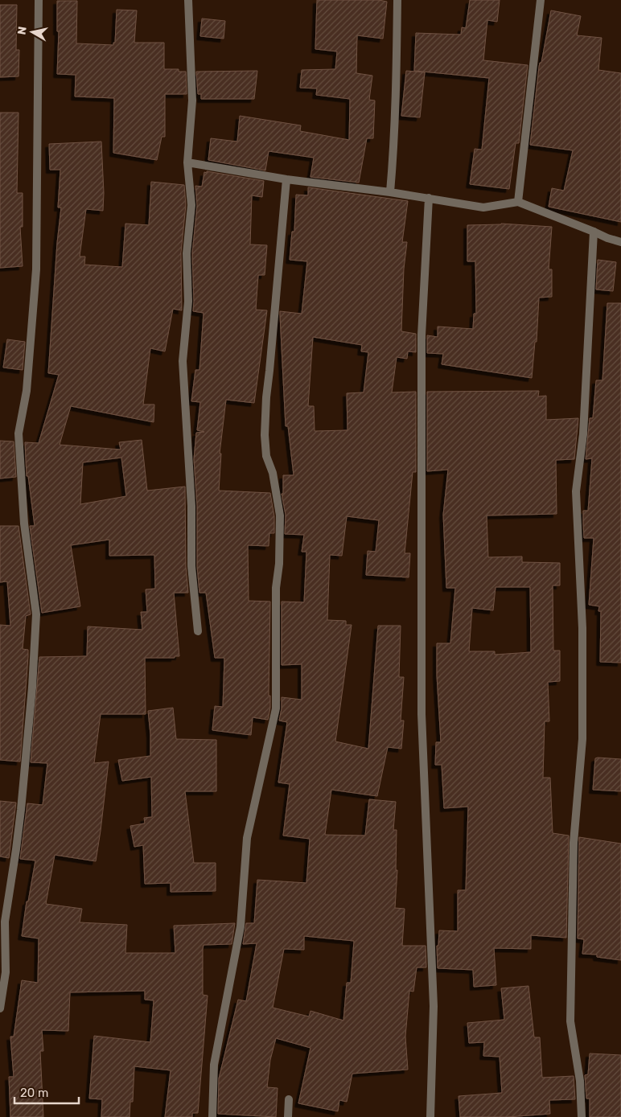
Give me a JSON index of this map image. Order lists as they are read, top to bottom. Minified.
{"scale_bar":"20 m","north":"left"}
